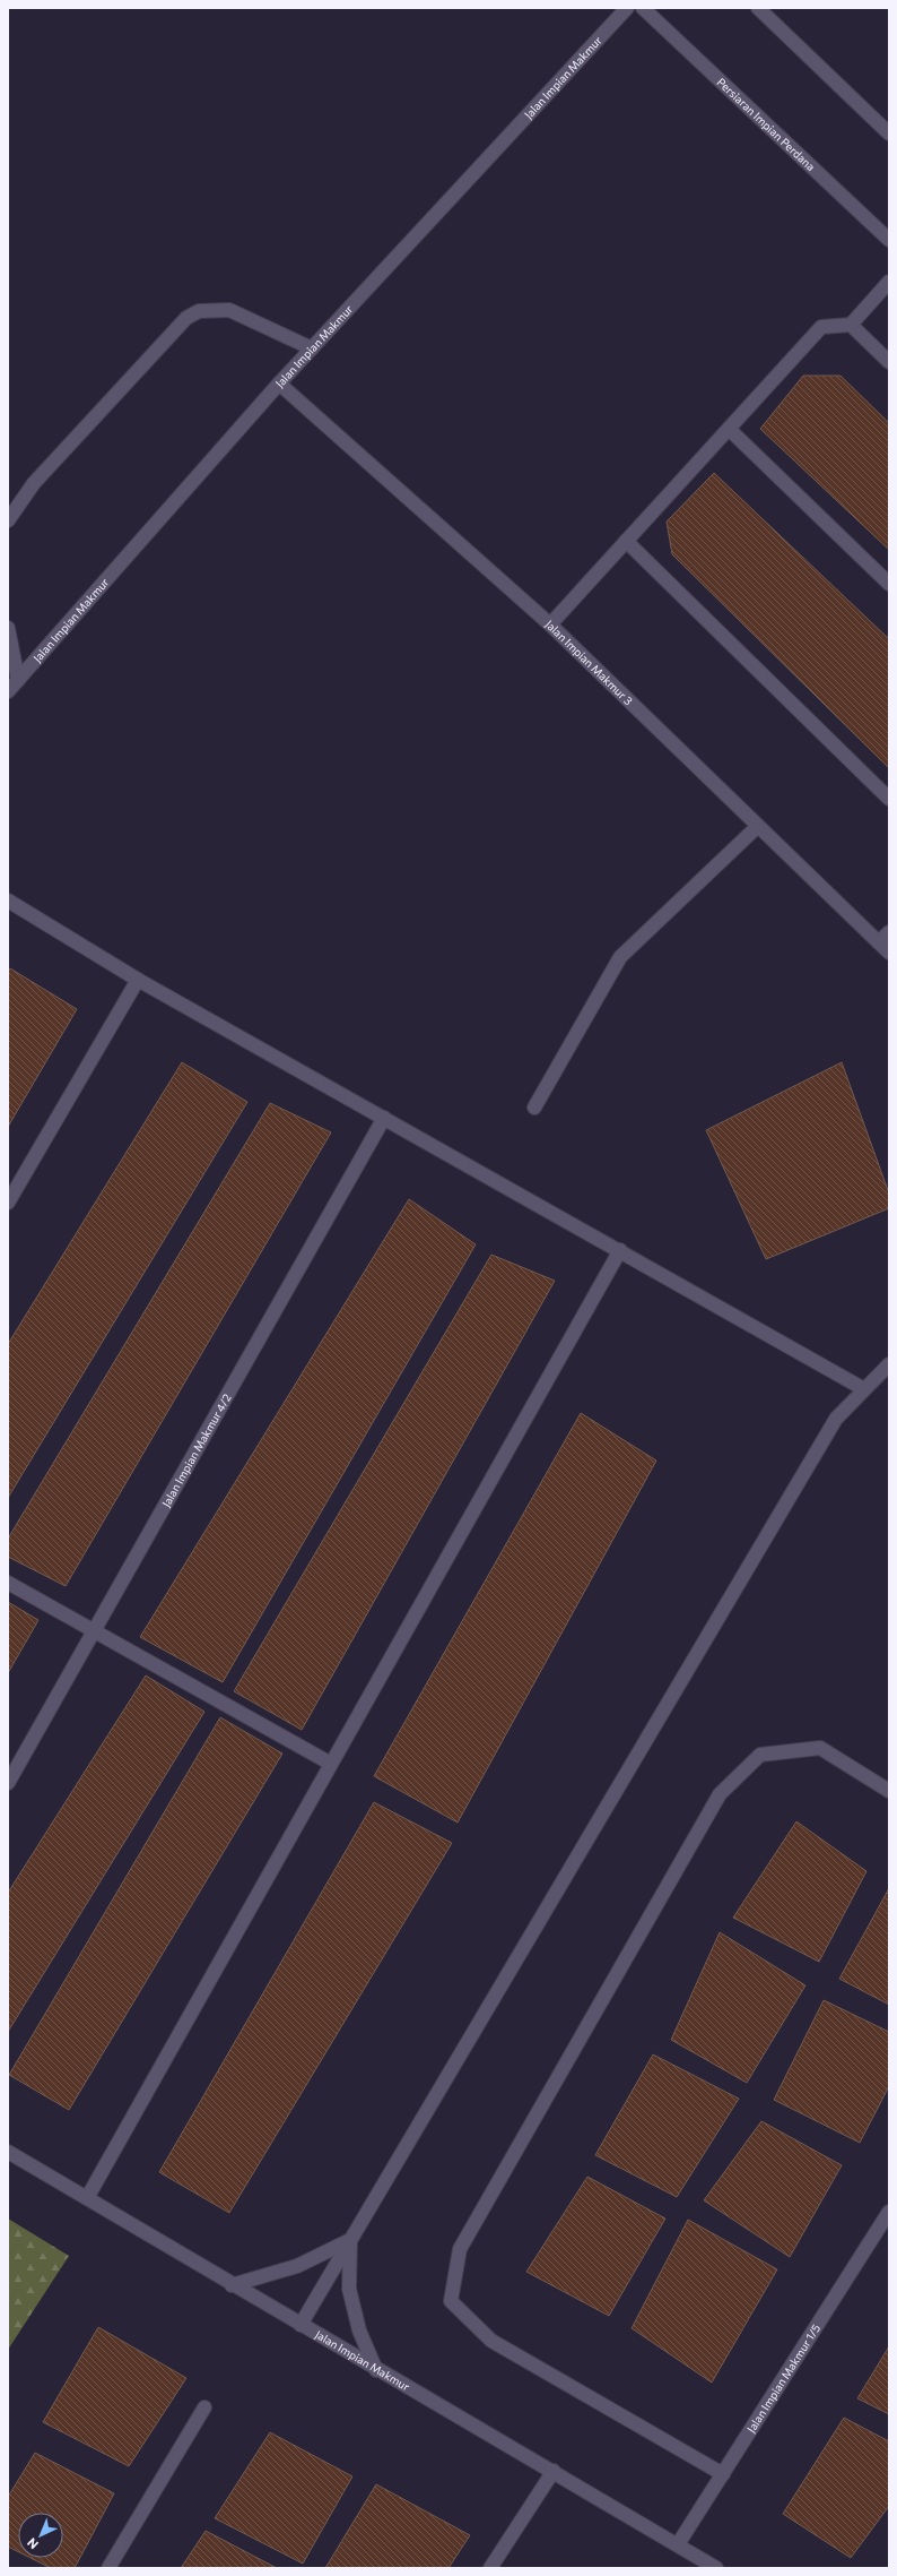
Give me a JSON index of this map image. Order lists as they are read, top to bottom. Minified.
{"streets":{"street":["Jalan Impian Makmur","Persiaran Impian Perdana","Jalan Impian Makmur 3","Jalan Impian Makmur 4/2","Jalan Impian Makmur 1/5"]},"crossings":[["Jalan Impian Makmur","Jalan Impian Makmur 3"],["Jalan Impian Makmur","Jalan Impian Makmur 1/5"]],"north":"bottom left"}
